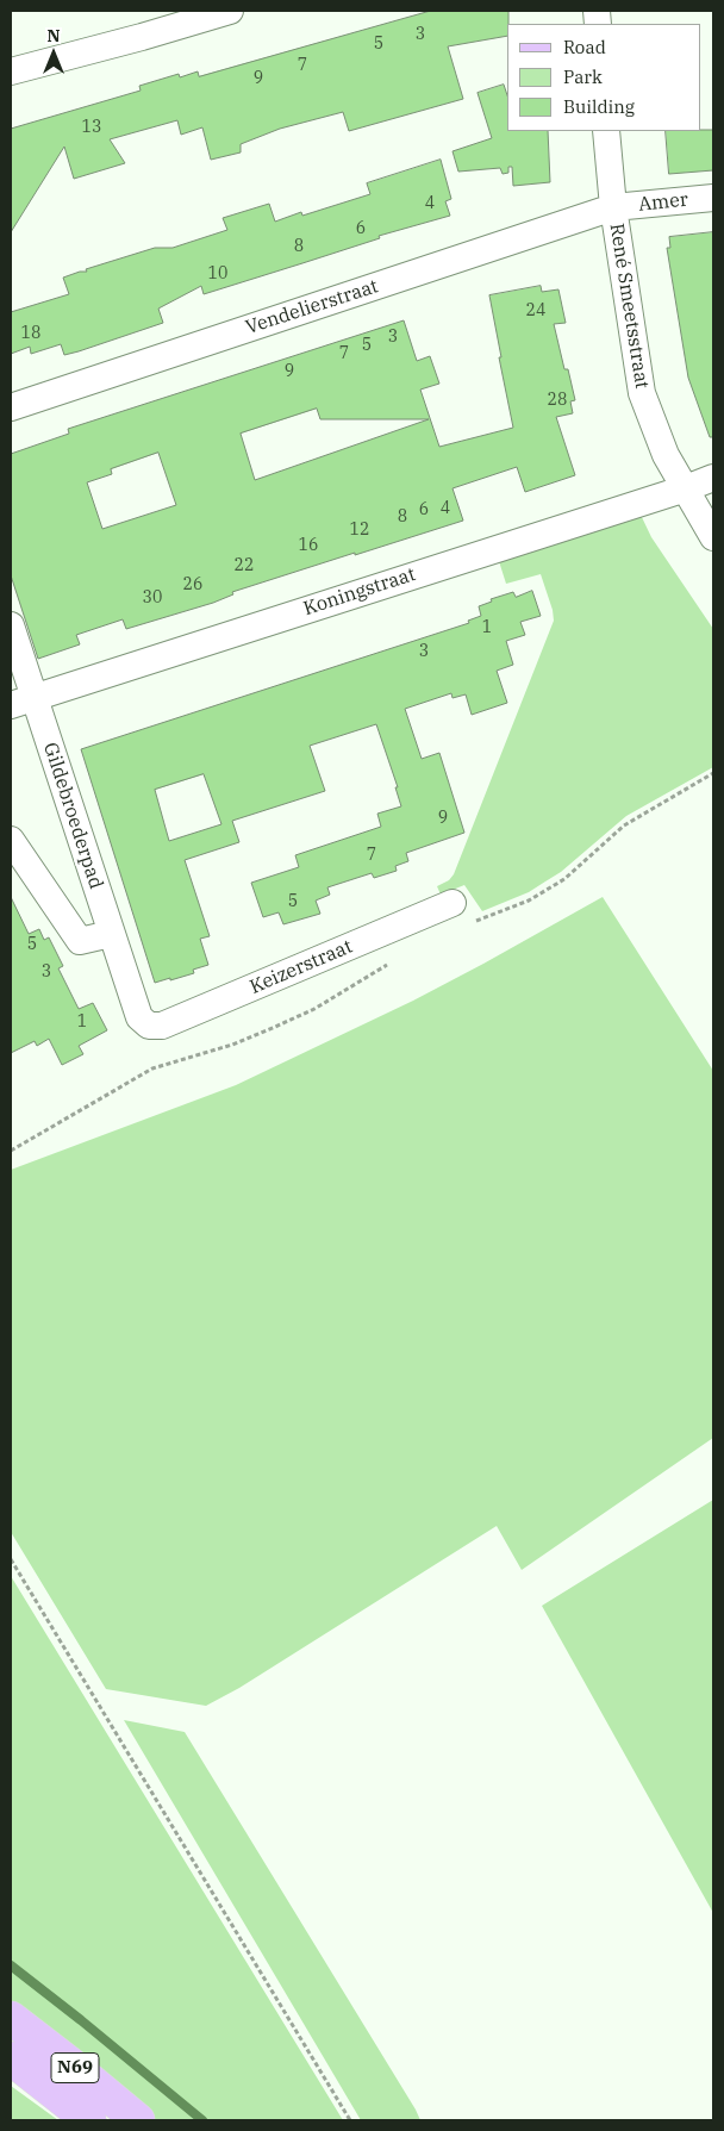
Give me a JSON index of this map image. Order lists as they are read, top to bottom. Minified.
{"streets":{"main road":["N69"],"street":["Amer","René Smeetsstraat","Vendelierstraat","Koningstraat","Gildebroederpad","Keizerstraat"]},"crossings":[["Amer","René Smeetsstraat"],["Amer","Vendelierstraat"],["René Smeetsstraat","Vendelierstraat"],["René Smeetsstraat","Koningstraat"],["Koningstraat","Gildebroederpad"],["Gildebroederpad","Keizerstraat"]],"house_numbers":["3","5","7","9","13","4","6","8","10","24","18","3","5","7","9","28","4","6","8","12","16","22","26","30","1","3","9","7","5","5","3","1"],"legend":["Road","Park","Building"],"north":"top"}
